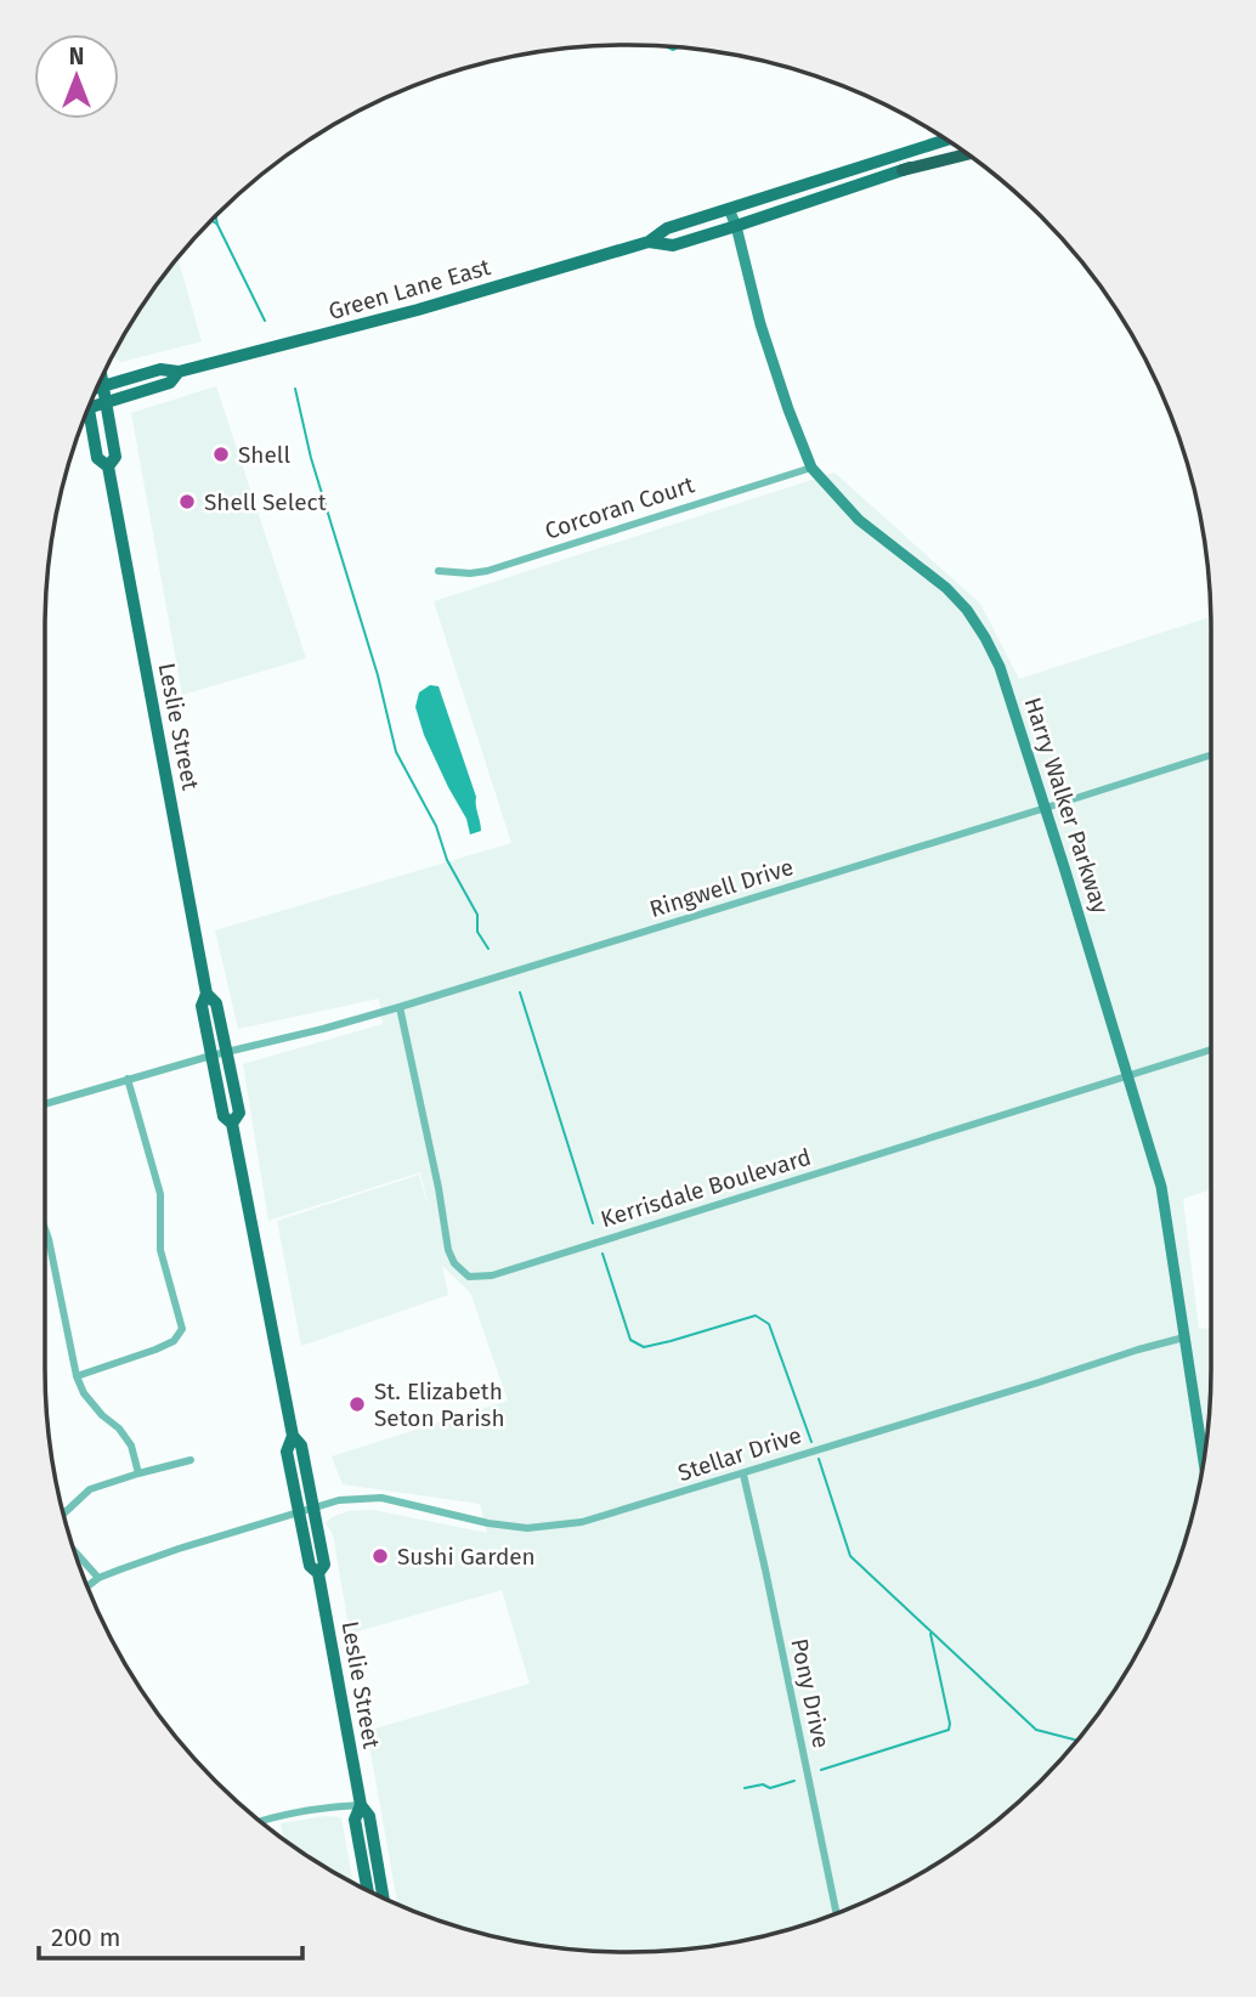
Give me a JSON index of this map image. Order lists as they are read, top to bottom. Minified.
{"streets":{"main road":["Green Lane East","Leslie Street"],"street":["Corcoran Court","Harry Walker Parkway","Ringwell Drive","Kerrisdale Boulevard","Stellar Drive","Pony Drive"]},"crossings":[["Green Lane East","Leslie Street"],["Green Lane East","Harry Walker Parkway"],["Corcoran Court","Harry Walker Parkway"],["Leslie Street","Ringwell Drive"],["Leslie Street","Stellar Drive"],["Harry Walker Parkway","Ringwell Drive"],["Harry Walker Parkway","Kerrisdale Boulevard"],["Harry Walker Parkway","Stellar Drive"],["Ringwell Drive","Kerrisdale Boulevard"],["Stellar Drive","Pony Drive"]],"places":["Shell","Shell Select","St. Elizabeth Seton Parish","Sushi Garden"],"scale_bar":"200 m","north":"top"}
